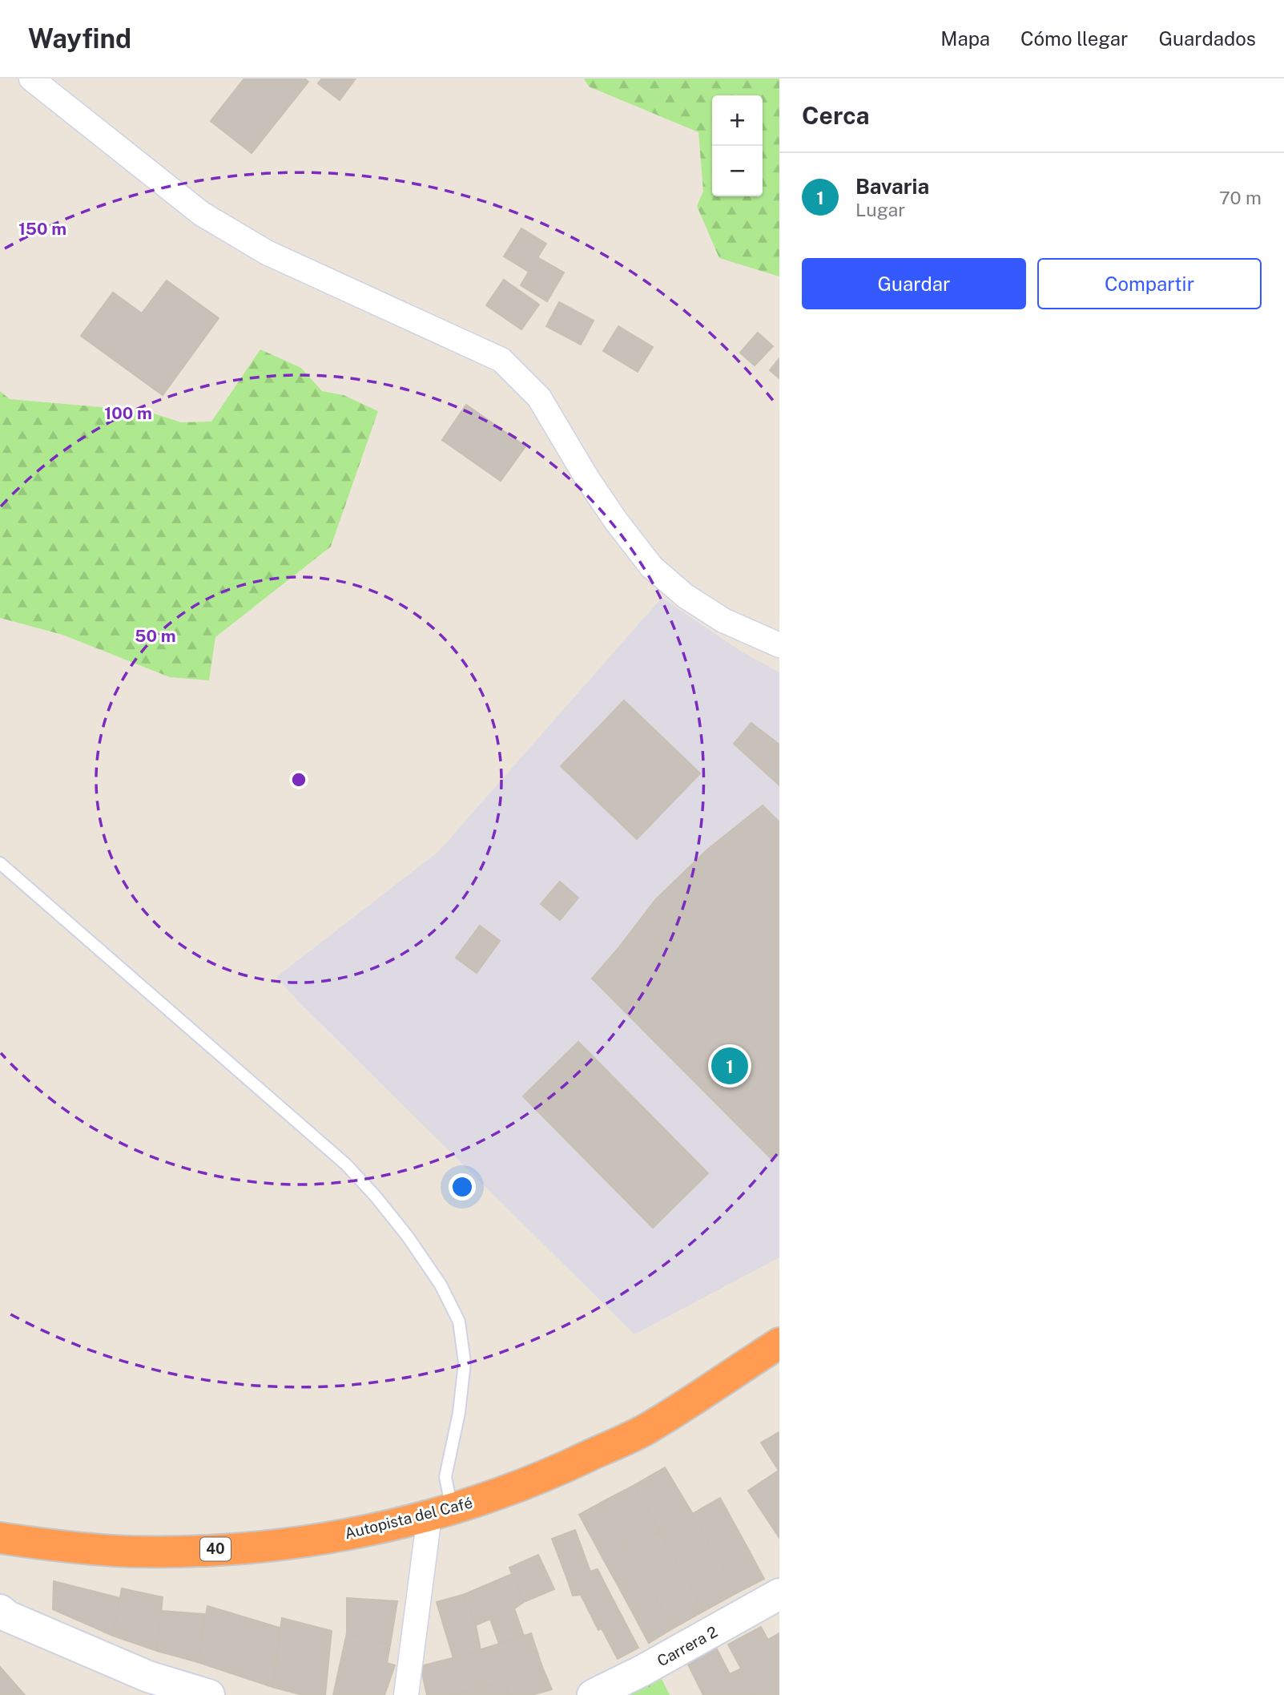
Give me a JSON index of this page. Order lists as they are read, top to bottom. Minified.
{"streets":{"highway":["Autopista del Café","40"],"street":["Carrera 2"]},"page":{"header":"Wayfind","nav":["Mapa","Cómo llegar","Guardados"],"heading":"Cerca","map_buttons":["+","−"],"list":[{"mark":"1","name":"Bavaria","note":"Lugar","value":"70 m"}],"buttons":["Guardar","Compartir"],"pins":"1"},"rings":["150 m","100 m","50 m"]}
